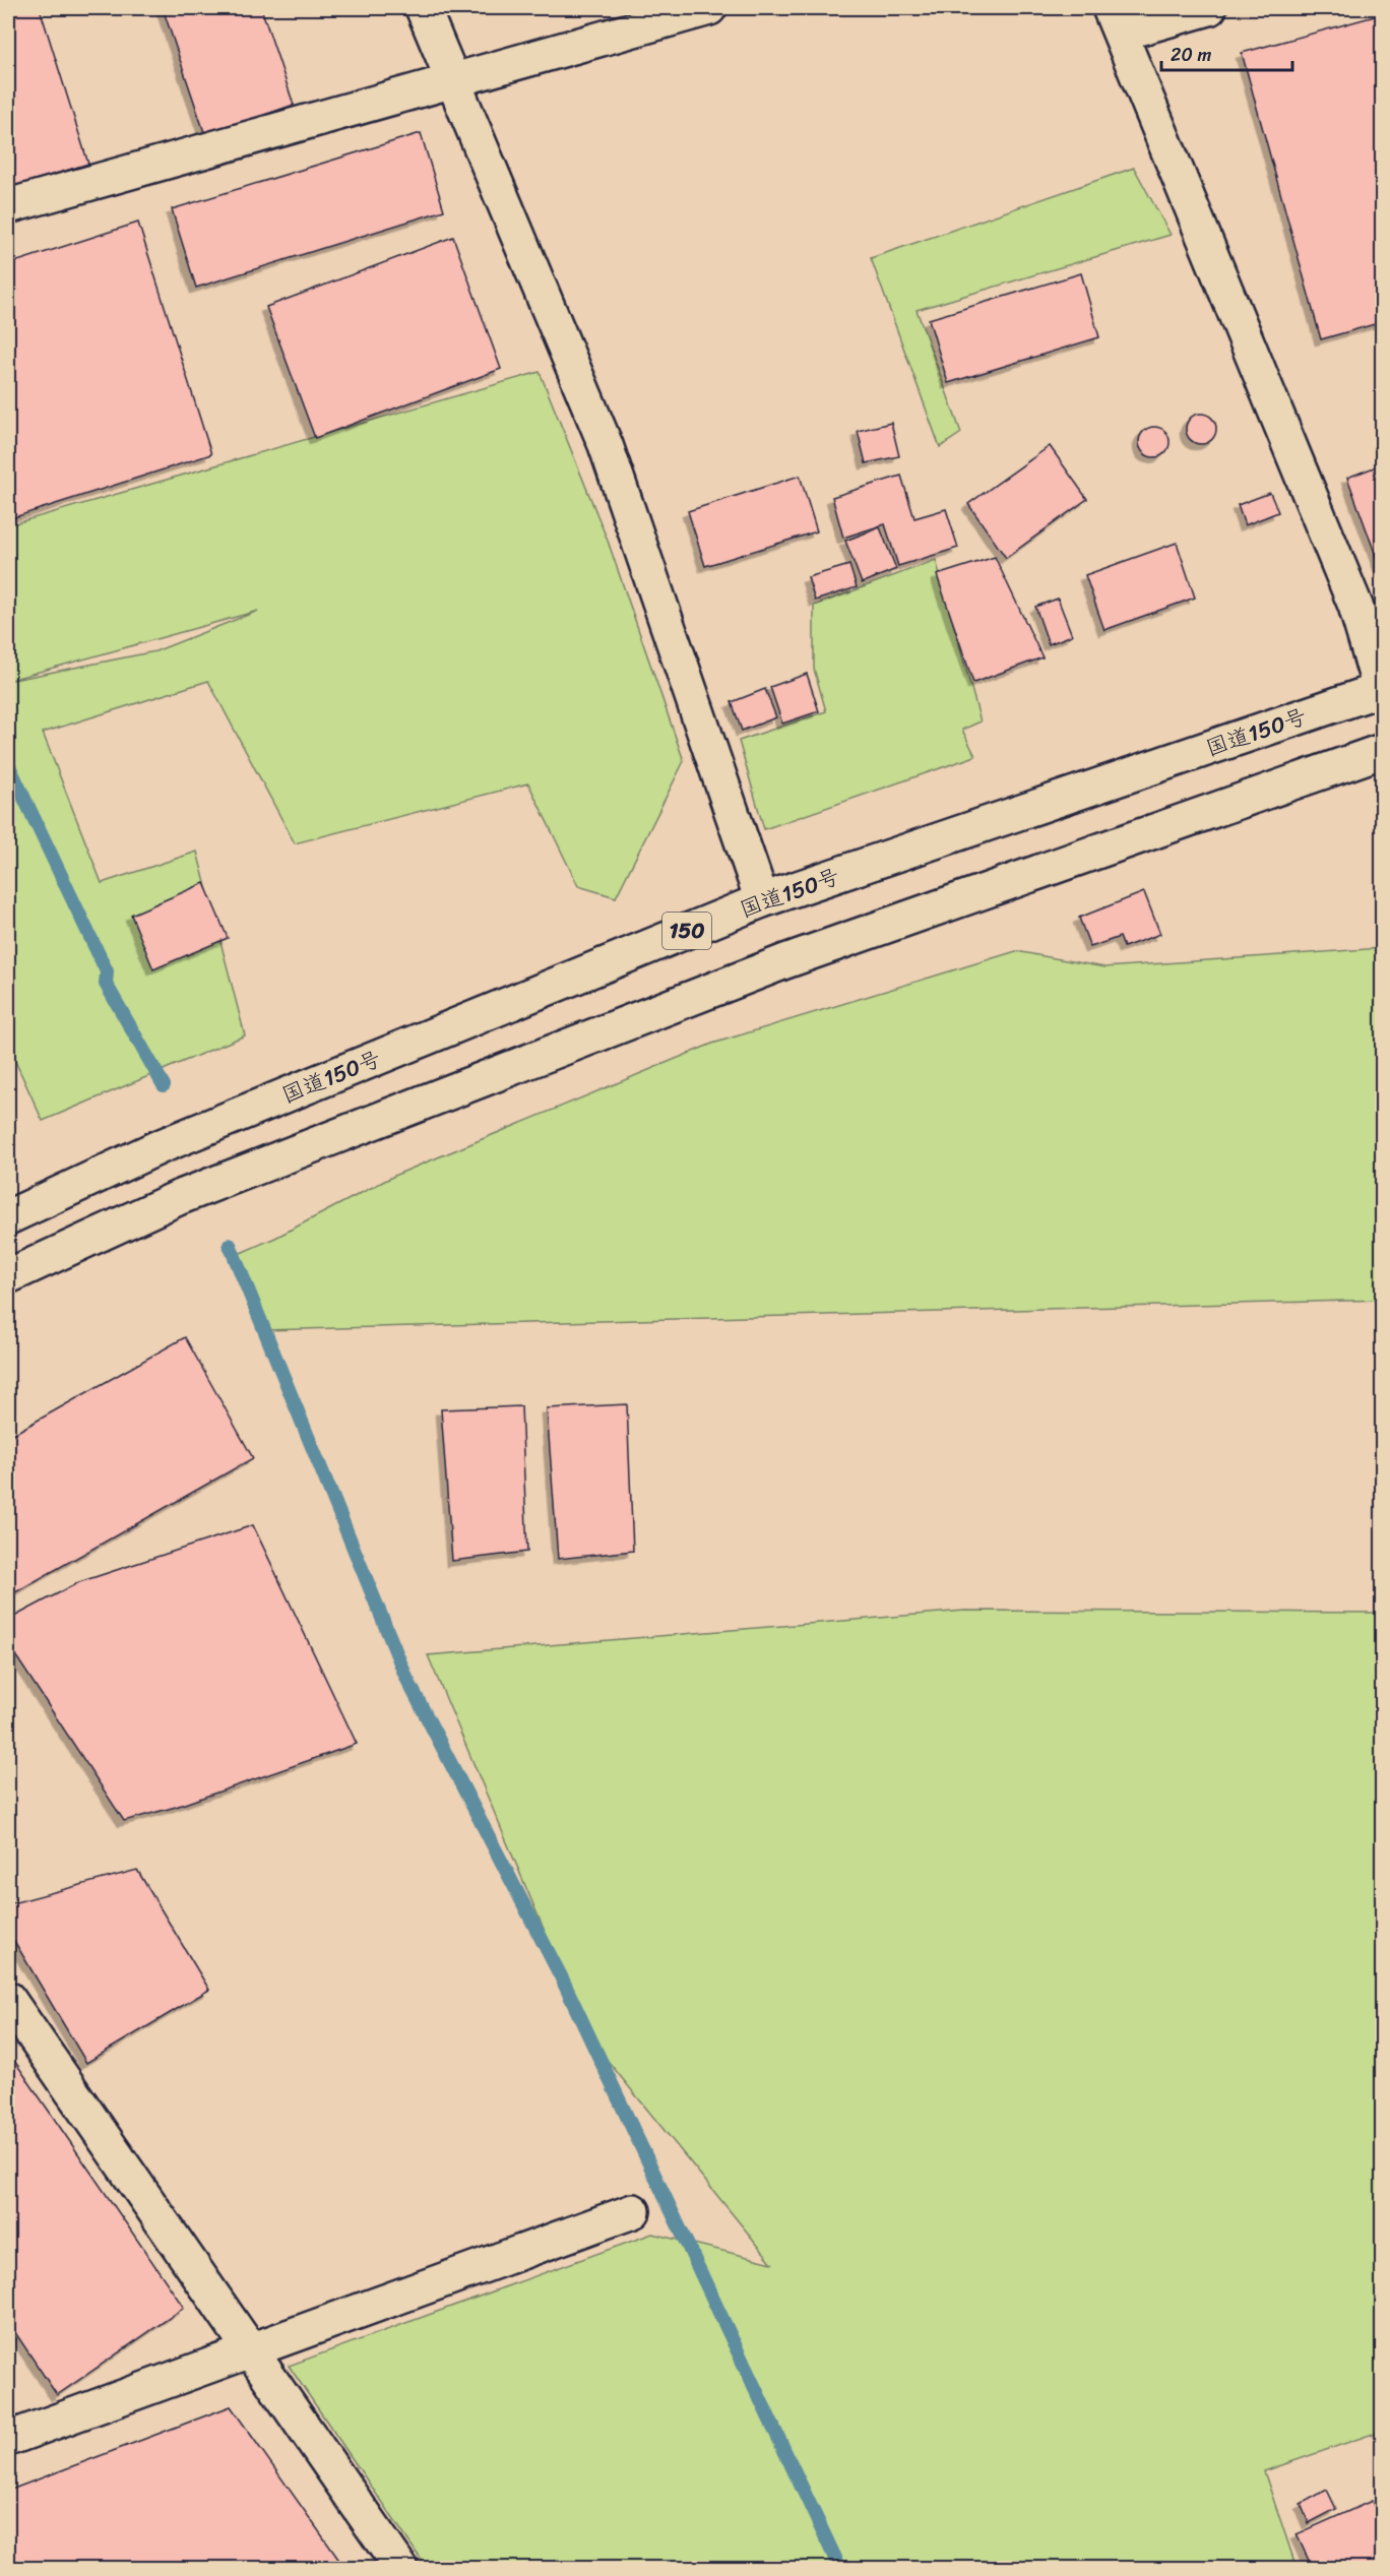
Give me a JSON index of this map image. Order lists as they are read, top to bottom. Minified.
{"streets":{"main road":["国道150号","150"]},"scale_bar":"20 m"}
